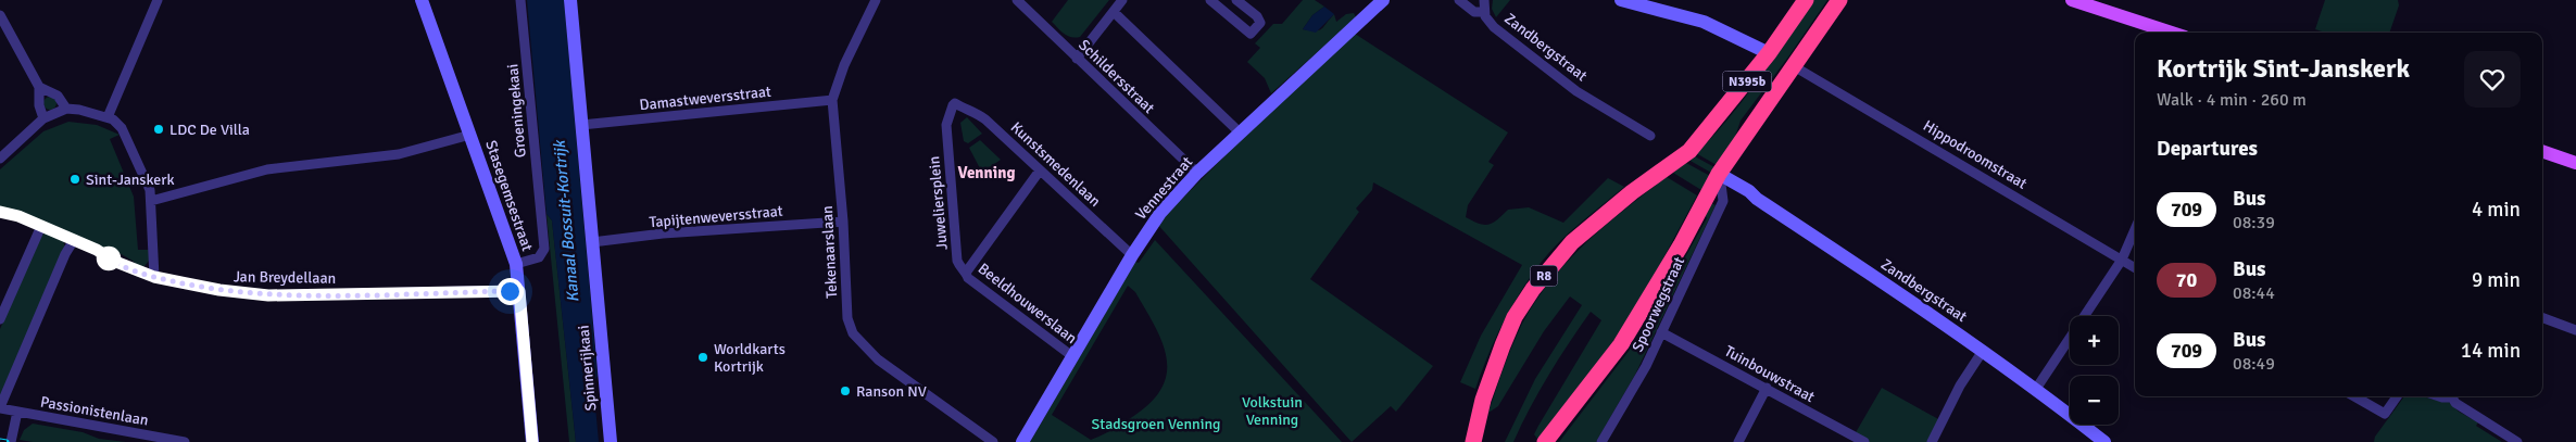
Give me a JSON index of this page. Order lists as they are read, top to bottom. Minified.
{"streets":{"highway":["N395b","R8"],"street":["Zandbergstraat","Schildersstraat","Damastweversstraat","Groeningekaai","Hippodroomstraat","Kunstsmedenlaan","Vennestraat","Stasegemsestraat","Juweliersplein","Tapijtenweversstraat","Tekenaarslaan","Jan Breydellaan","Beeldhouwerslaan","Spoorwegstraat","Spinnerijkaai","Tuinbouwstraat","Passionistenlaan"]},"crossings":[["Zandbergstraat","Spoorwegstraat"],["Schildersstraat","Vennestraat"],["N395b","R8"],["Damastweversstraat","Tekenaarslaan"],["Damastweversstraat","Spinnerijkaai"],["Groeningekaai","Stasegemsestraat"],["Kunstsmedenlaan","Vennestraat"],["Kunstsmedenlaan","Juweliersplein"],["Vennestraat","Beeldhouwerslaan"],["Stasegemsestraat","Jan Breydellaan"],["Juweliersplein","Beeldhouwerslaan"],["Tapijtenweversstraat","Tekenaarslaan"],["Tapijtenweversstraat","Spinnerijkaai"],["Spoorwegstraat","Tuinbouwstraat"]],"districts":["Venning"],"water":["Kanaal Bossuit-Kortrijk"],"parks":["Volkstuin Venning","Stadsgroen Venning"],"places":["LDC De Villa","Sint-Janskerk","Worldkarts Kortrijk","Ranson NV"],"lines":["bus line 709"],"page":{"heading":[["Kortrijk Sint-Janskerk","Walk · 4 min · 260 m"],"Departures"],"list":[{"mark":"709","name":"Bus","note":"08:39","value":"4 min"},{"mark":"70","name":"Bus","note":"08:44","value":"9 min"},{"mark":"709","name":"Bus","note":"08:49","value":"14 min"}],"map_buttons":["+","−"]}}
